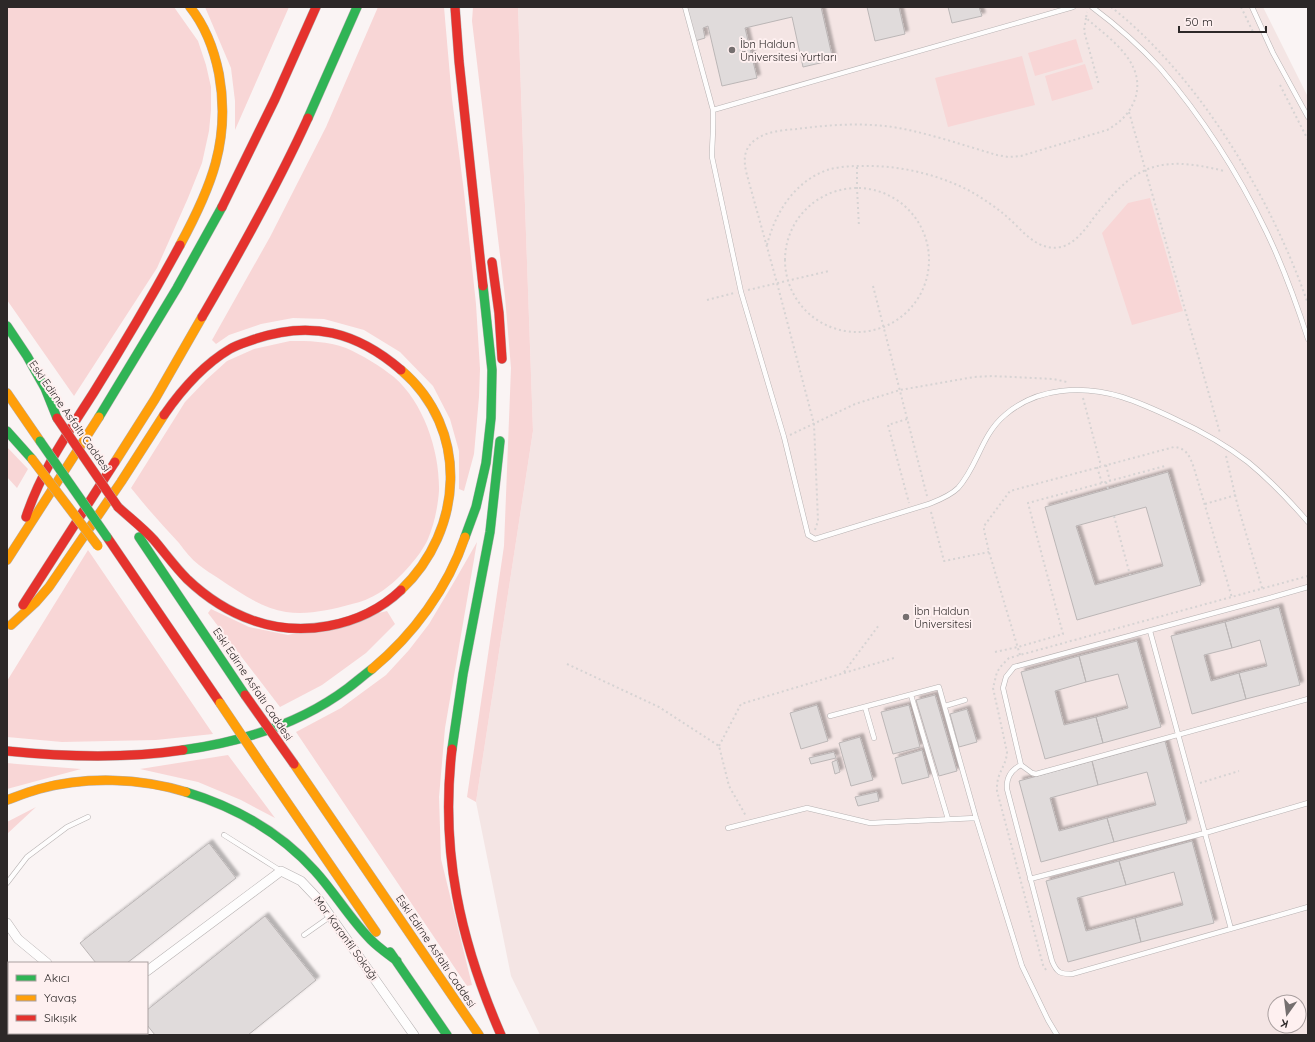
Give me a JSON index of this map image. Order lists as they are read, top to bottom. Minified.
{"streets":{"highway":["Eski Edirne Asfaltı Caddesi"],"street":["Mor Karanfil Sokağı"]},"places":["İbn Haldun Üniversitesi Yurtları","İbn Haldun Üniversitesi"],"legend":["Akıcı","Yavaş","Sıkışık"],"scale_bar":"50 m","north":"bottom"}
